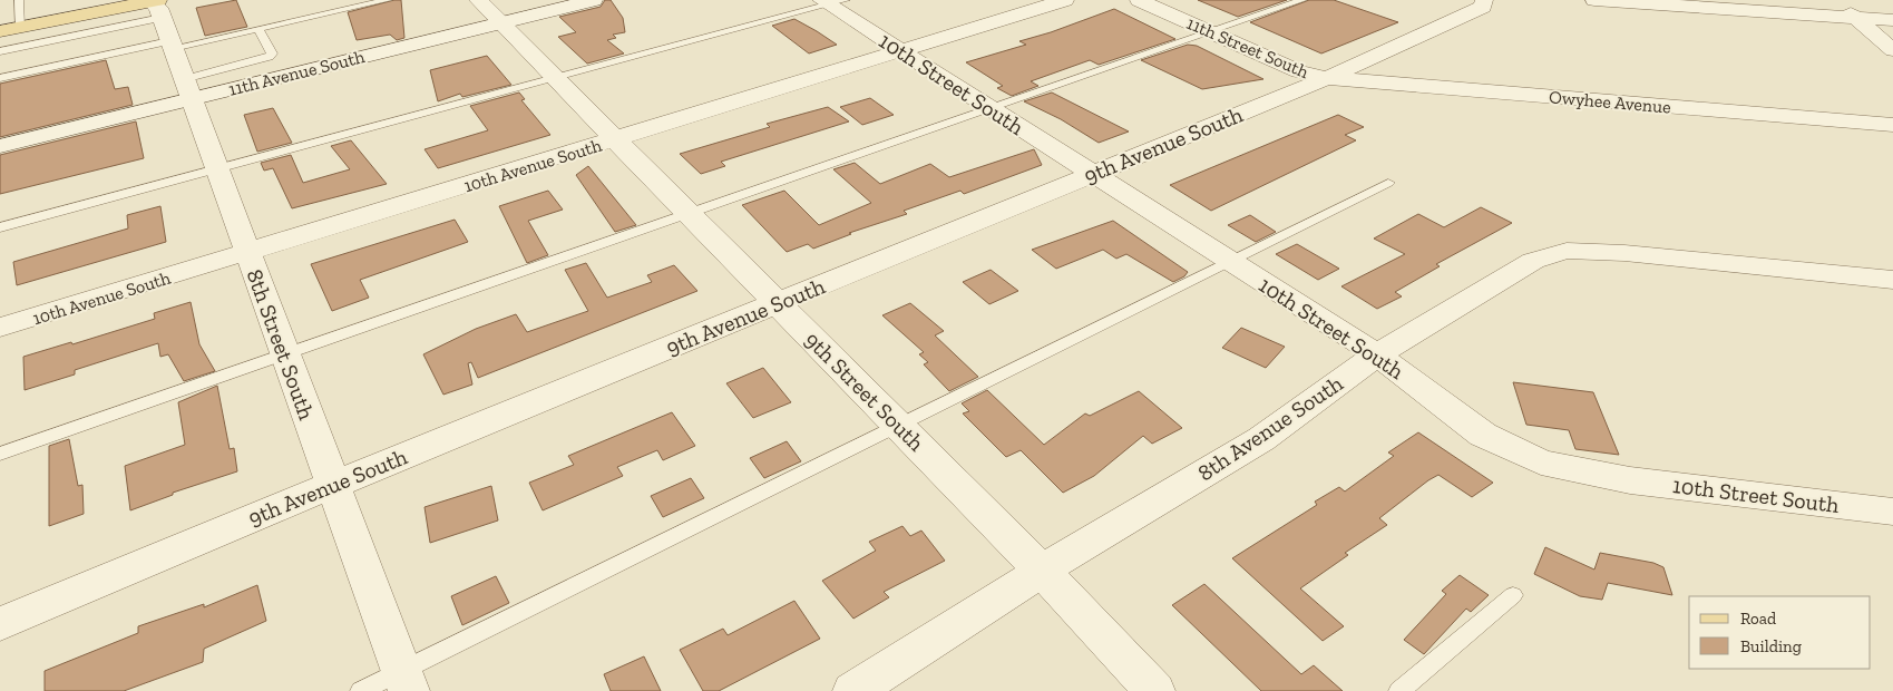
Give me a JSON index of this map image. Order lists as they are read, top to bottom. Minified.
{"streets":{"street":["11th Street South","11th Avenue South","10th Street South","Owyhee Avenue","9th Avenue South","10th Avenue South","8th Street South","9th Street South","8th Avenue South"]},"crossings":[["11th Street South","Owyhee Avenue"],["11th Street South","9th Avenue South"],["11th Avenue South","8th Street South"],["11th Avenue South","9th Street South"],["10th Street South","9th Avenue South"],["10th Street South","10th Avenue South"],["10th Street South","8th Avenue South"],["Owyhee Avenue","9th Avenue South"],["9th Avenue South","8th Street South"],["9th Avenue South","9th Street South"],["10th Avenue South","8th Street South"],["10th Avenue South","9th Street South"],["9th Street South","8th Avenue South"]],"legend":["Road","Building"]}
